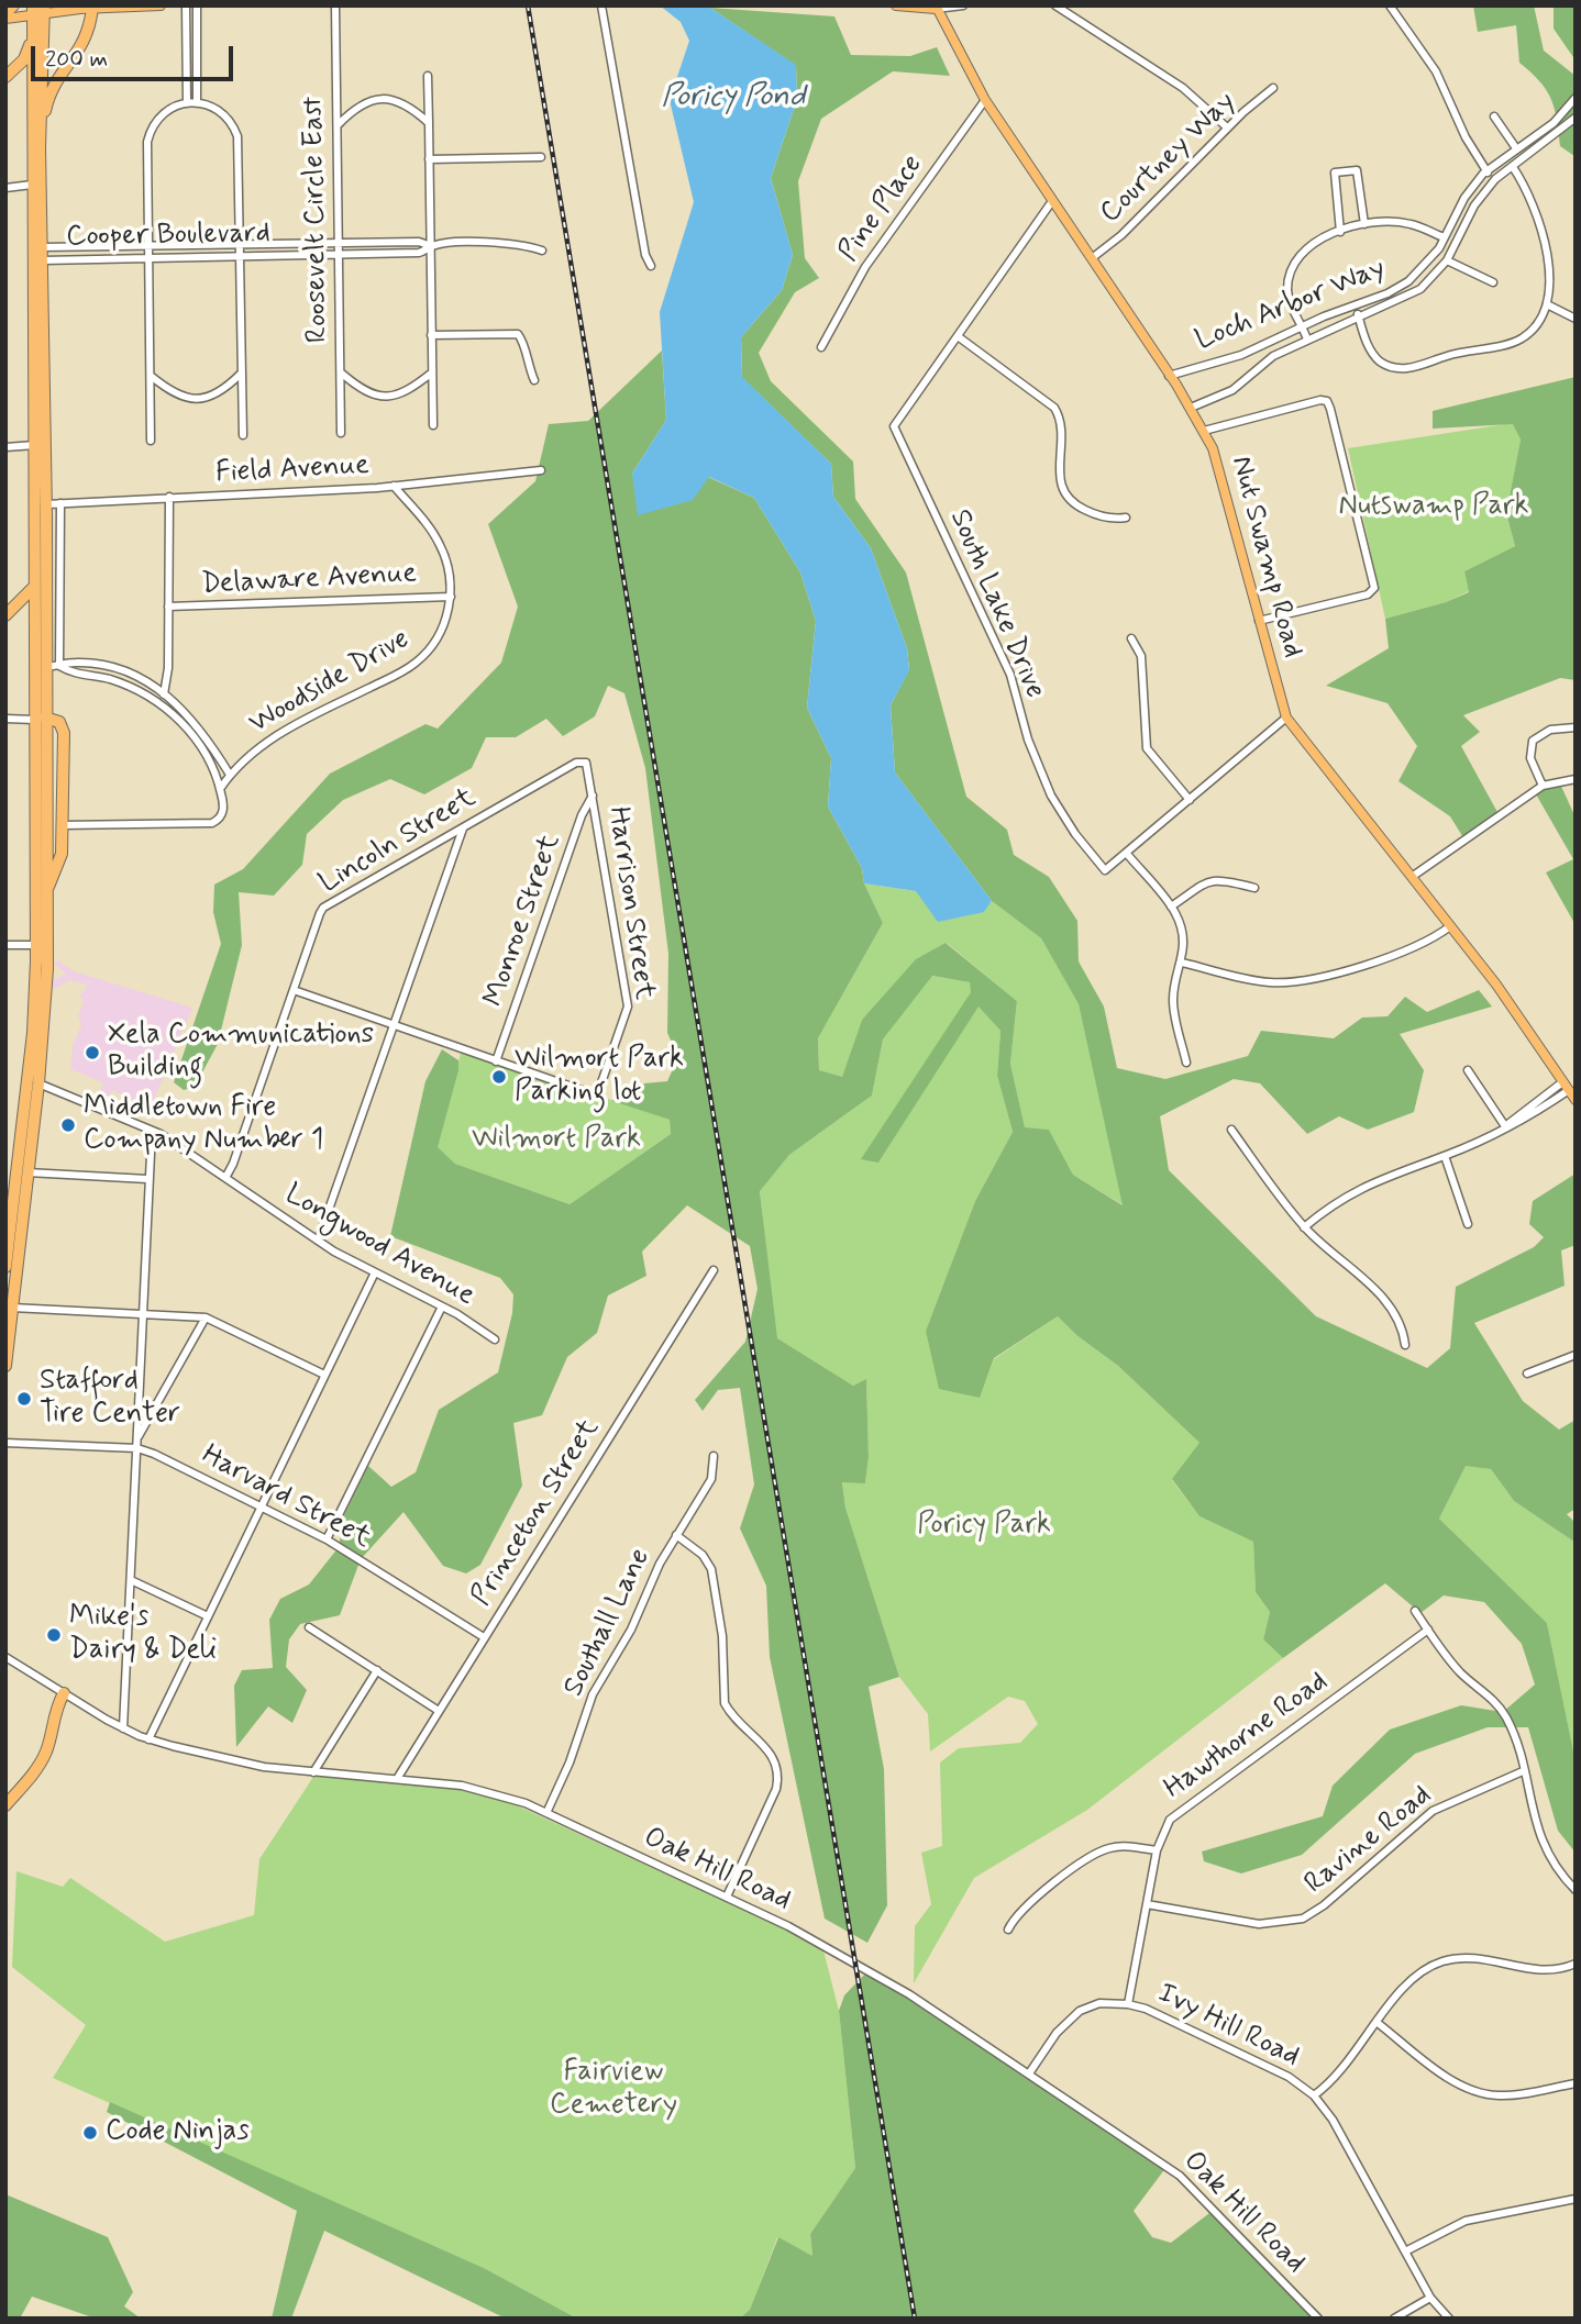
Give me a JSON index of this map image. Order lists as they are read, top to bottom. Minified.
{"streets":{"main road":["Nut Swamp Road"],"street":["Courtney Way","Pine Place","Roosevelt Circle East","Cooper Boulevard","Loch Arbor Way","Field Avenue","Delaware Avenue","South Lake Drive","Woodside Drive","Lincoln Street","Harrison Street","Monroe Street","Longwood Avenue","Harvard Street","Princeton Street","Southall Lane","Hawthorne Road","Ravine Road","Oak Hill Road","Ivy Hill Road"]},"crossings":[["Courtney Way","Nut Swamp Road"],["Pine Place","Nut Swamp Road"],["Roosevelt Circle East","Cooper Boulevard"],["Loch Arbor Way","Nut Swamp Road"],["Field Avenue","Woodside Drive"],["Nut Swamp Road","South Lake Drive"],["Delaware Avenue","Woodside Drive"],["Lincoln Street","Harrison Street"],["Lincoln Street","Longwood Avenue"],["Harrison Street","Monroe Street"],["Harvard Street","Princeton Street"],["Princeton Street","Oak Hill Road"],["Southall Lane","Oak Hill Road"],["Hawthorne Road","Ravine Road"],["Hawthorne Road","Ivy Hill Road"],["Oak Hill Road","Ivy Hill Road"]],"water":["Poricy Pond"],"parks":["Nutswamp Park","Wilmort Park","Poricy Park","Fairview Cemetery"],"places":["Xela Communications Building","Wilmort Park Parking lot","Middletown Fire Company Number 1","Stafford Tire Center","Mike's Dairy & Deli","Code Ninjas"],"scale_bar":"200 m"}
